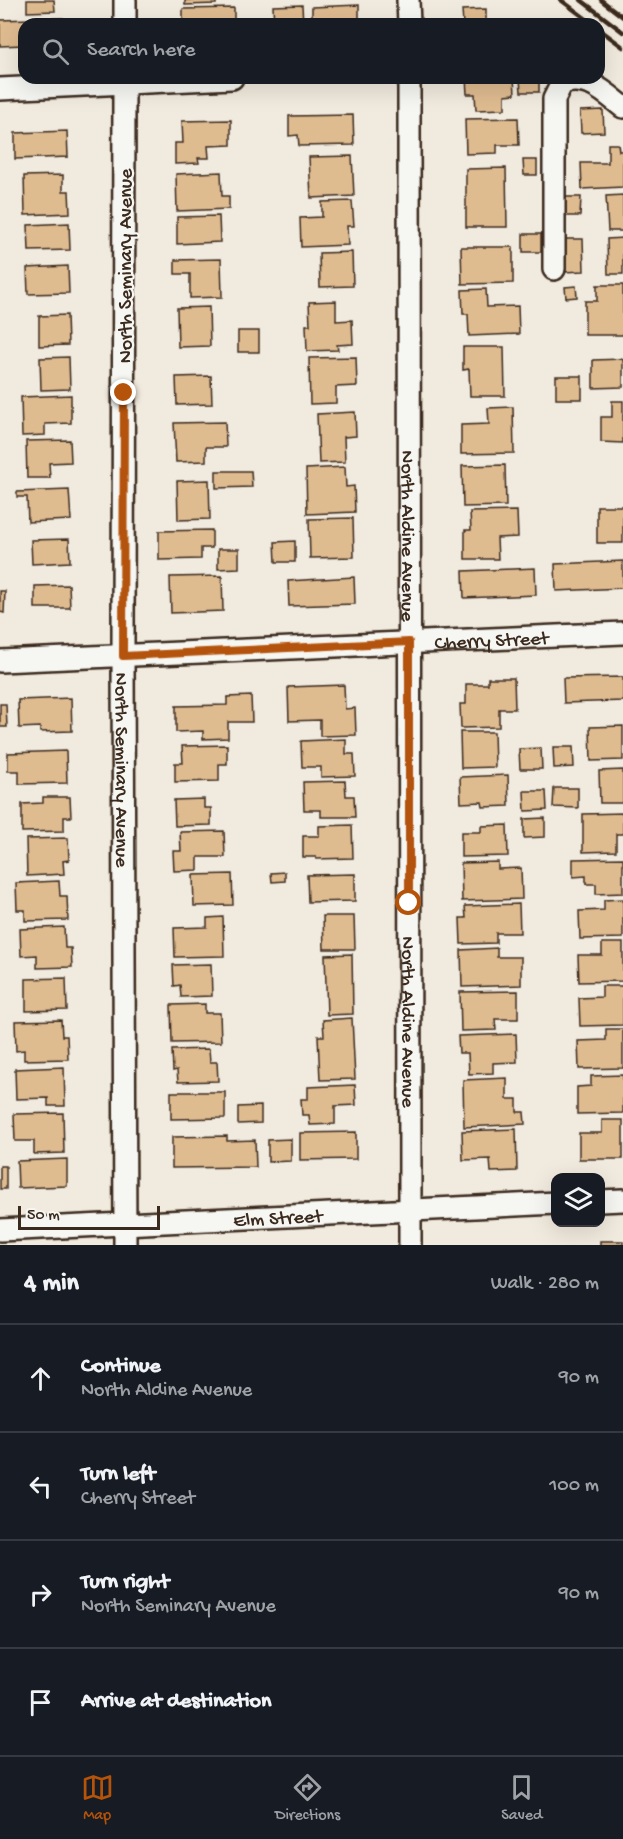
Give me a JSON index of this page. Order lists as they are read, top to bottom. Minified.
{"streets":{"street":["North Seminary Avenue","North Aldine Avenue","Cherry Street","Elm Street"]},"crossings":[["North Seminary Avenue","Cherry Street"],["North Seminary Avenue","Elm Street"],["North Aldine Avenue","Cherry Street"],["North Aldine Avenue","Elm Street"]],"scale_bar":"50 m","page":{"search":"Search here","scale":"50 m","heading":["4 min","Walk · 280 m"],"list":[["Continue","North Aldine Avenue","90 m"],["Turn left","Cherry Street","100 m"],["Turn right","North Seminary Avenue","90 m"],"Arrive at destination"],"nav":["Map","Directions","Saved"]}}
